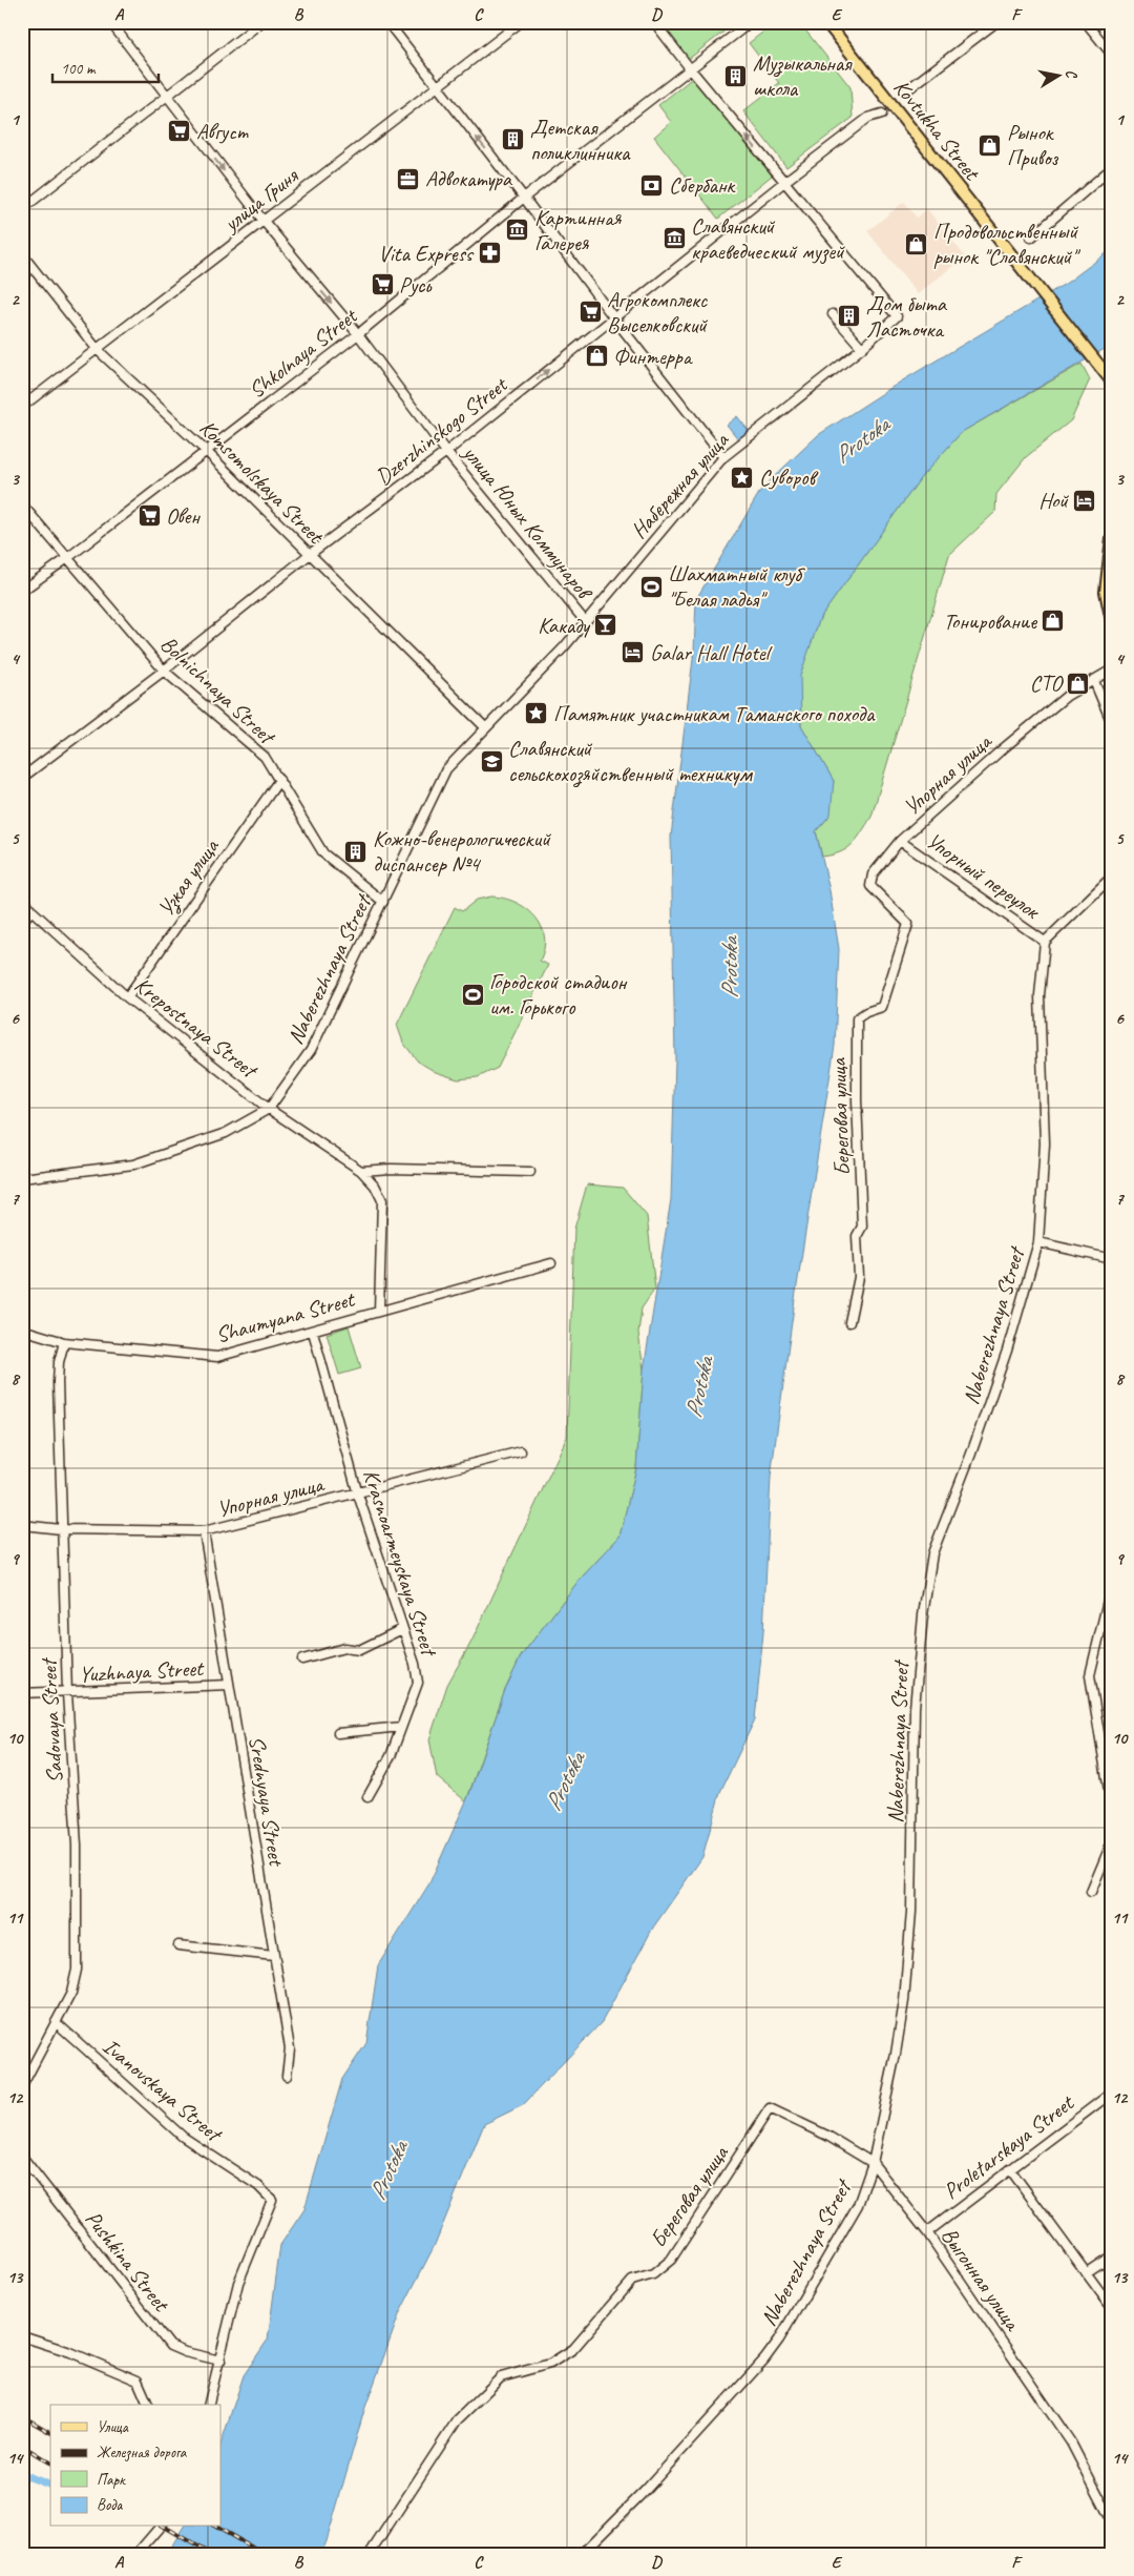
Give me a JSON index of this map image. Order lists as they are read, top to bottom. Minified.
{"streets":{"main road":["Kovtukha Street"],"street":["улица Гриня","Shkolnaya Street","Dzerzhinskogo Street","Komsomolskaya Street","Набережная улица","улица Юных Коммунаров","Bolnichnaya Street","Упорная улица","Упорный переулок","Узкая улица","Naberezhnaya Street","Krepostnaya Street","Береговая улица","Shaumyana Street","Krasnoarmeyskaya Street","Yuzhnaya Street","Sadovaya Street","Srednyaya Street","Ivanovskaya Street","Proletarskaya Street","Pushkina Street","Выгонная улица"]},"crossings":[["улица Гриня","Komsomolskaya Street"],["улица Гриня","улица Юных Коммунаров"],["Shkolnaya Street","Komsomolskaya Street"],["Shkolnaya Street","улица Юных Коммунаров"],["Shkolnaya Street","Bolnichnaya Street"],["Dzerzhinskogo Street","Komsomolskaya Street"],["Dzerzhinskogo Street","Набережная улица"],["Dzerzhinskogo Street","улица Юных Коммунаров"],["Dzerzhinskogo Street","Bolnichnaya Street"],["Komsomolskaya Street","Naberezhnaya Street"],["Набережная улица","улица Юных Коммунаров"],["Набережная улица","Naberezhnaya Street"],["улица Юных Коммунаров","Naberezhnaya Street"],["Bolnichnaya Street","Узкая улица"],["Bolnichnaya Street","Naberezhnaya Street"],["Упорная улица","Упорный переулок"],["Упорная улица","Береговая улица"],["Упорная улица","Krasnoarmeyskaya Street"],["Упорная улица","Sadovaya Street"],["Упорная улица","Srednyaya Street"],["Упорный переулок","Naberezhnaya Street"],["Узкая улица","Krepostnaya Street"],["Naberezhnaya Street","Krepostnaya Street"],["Naberezhnaya Street","Выгонная улица"],["Krepostnaya Street","Shaumyana Street"],["Береговая улица","Выгонная улица"],["Shaumyana Street","Krasnoarmeyskaya Street"],["Shaumyana Street","Sadovaya Street"],["Yuzhnaya Street","Sadovaya Street"],["Yuzhnaya Street","Srednyaya Street"],["Sadovaya Street","Ivanovskaya Street"],["Ivanovskaya Street","Pushkina Street"],["Proletarskaya Street","Выгонная улица"]],"one_way":["улица Юных Коммунаров"],"water":["Protoka"],"places":{"building":["Музыкальная школа","Детская поликлинника","Дом быта Ласточка","Кожно-венерологический диспансер №4"],"supermarket":["Август","Русь","Агрокомплекс Выселковский","Овен"],"shop":["Рынок Привоз","Продовольственный рынок \"Славянский\"","Финтерра","Тонирование","СТО"],"office":["Адвокатура"],"bank":["Сбербанк"],"museum":["Картинная Галерея","Славянский краеведческий музей"],"pharmacy":["Vita Express"],"place":["Суворов","Памятник участникам Таманского похода"],"hotel":["Ной","Galar Hall Hotel"],"sports":["Шахматный клуб \"Белая ладья\"","Городской cтадион им. Горького"],"bar":["Какаду"],"school or university":["Славянский сельскохозяйственный техникум"]},"legend":["Улица","Железная дорога","Парк","Вода"],"scale_bar":"100 m","north":"right","grid":{"columns":["A","B","C","D","E","F"],"rows":["1","2","3","4","5","6","7","8","9","10","11","12","13","14"]}}
